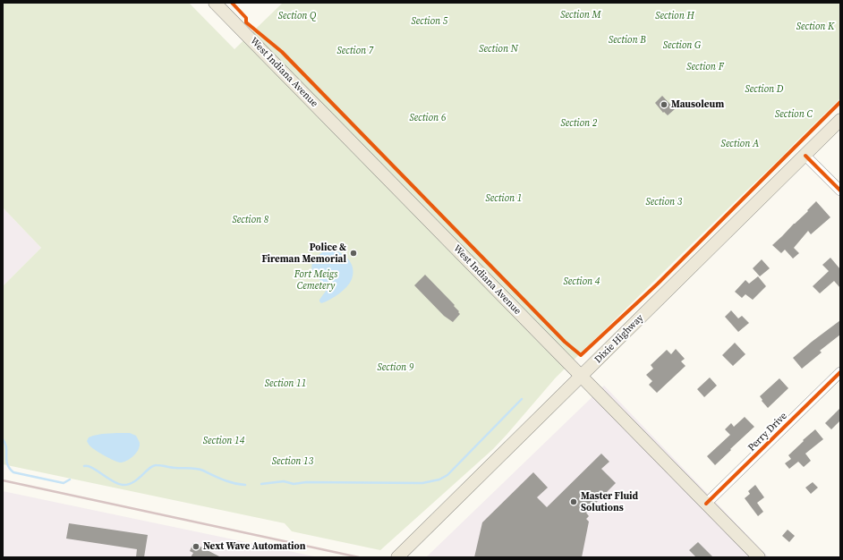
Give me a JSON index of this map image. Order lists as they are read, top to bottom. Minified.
{"streets":{"main road":["West Indiana Avenue","Dixie Highway"],"street":["Perry Drive"]},"crossings":[["West Indiana Avenue","Dixie Highway"],["West Indiana Avenue","Perry Drive"]],"parks":["Section M","Section Q","Section H","Section 5","Section K","Section B","Section G","Section N","Section 7","Section F","Section D","Section C","Section 6","Section 2","Section A","Section 1","Section 3","Section 8","Fort Meigs Cemetery","Section 4","Section 9","Section 11","Section 14","Section 13"],"places":["Mausoleum","Police & Fireman Memorial","Master Fluid Solutions","Next Wave Automation"]}
